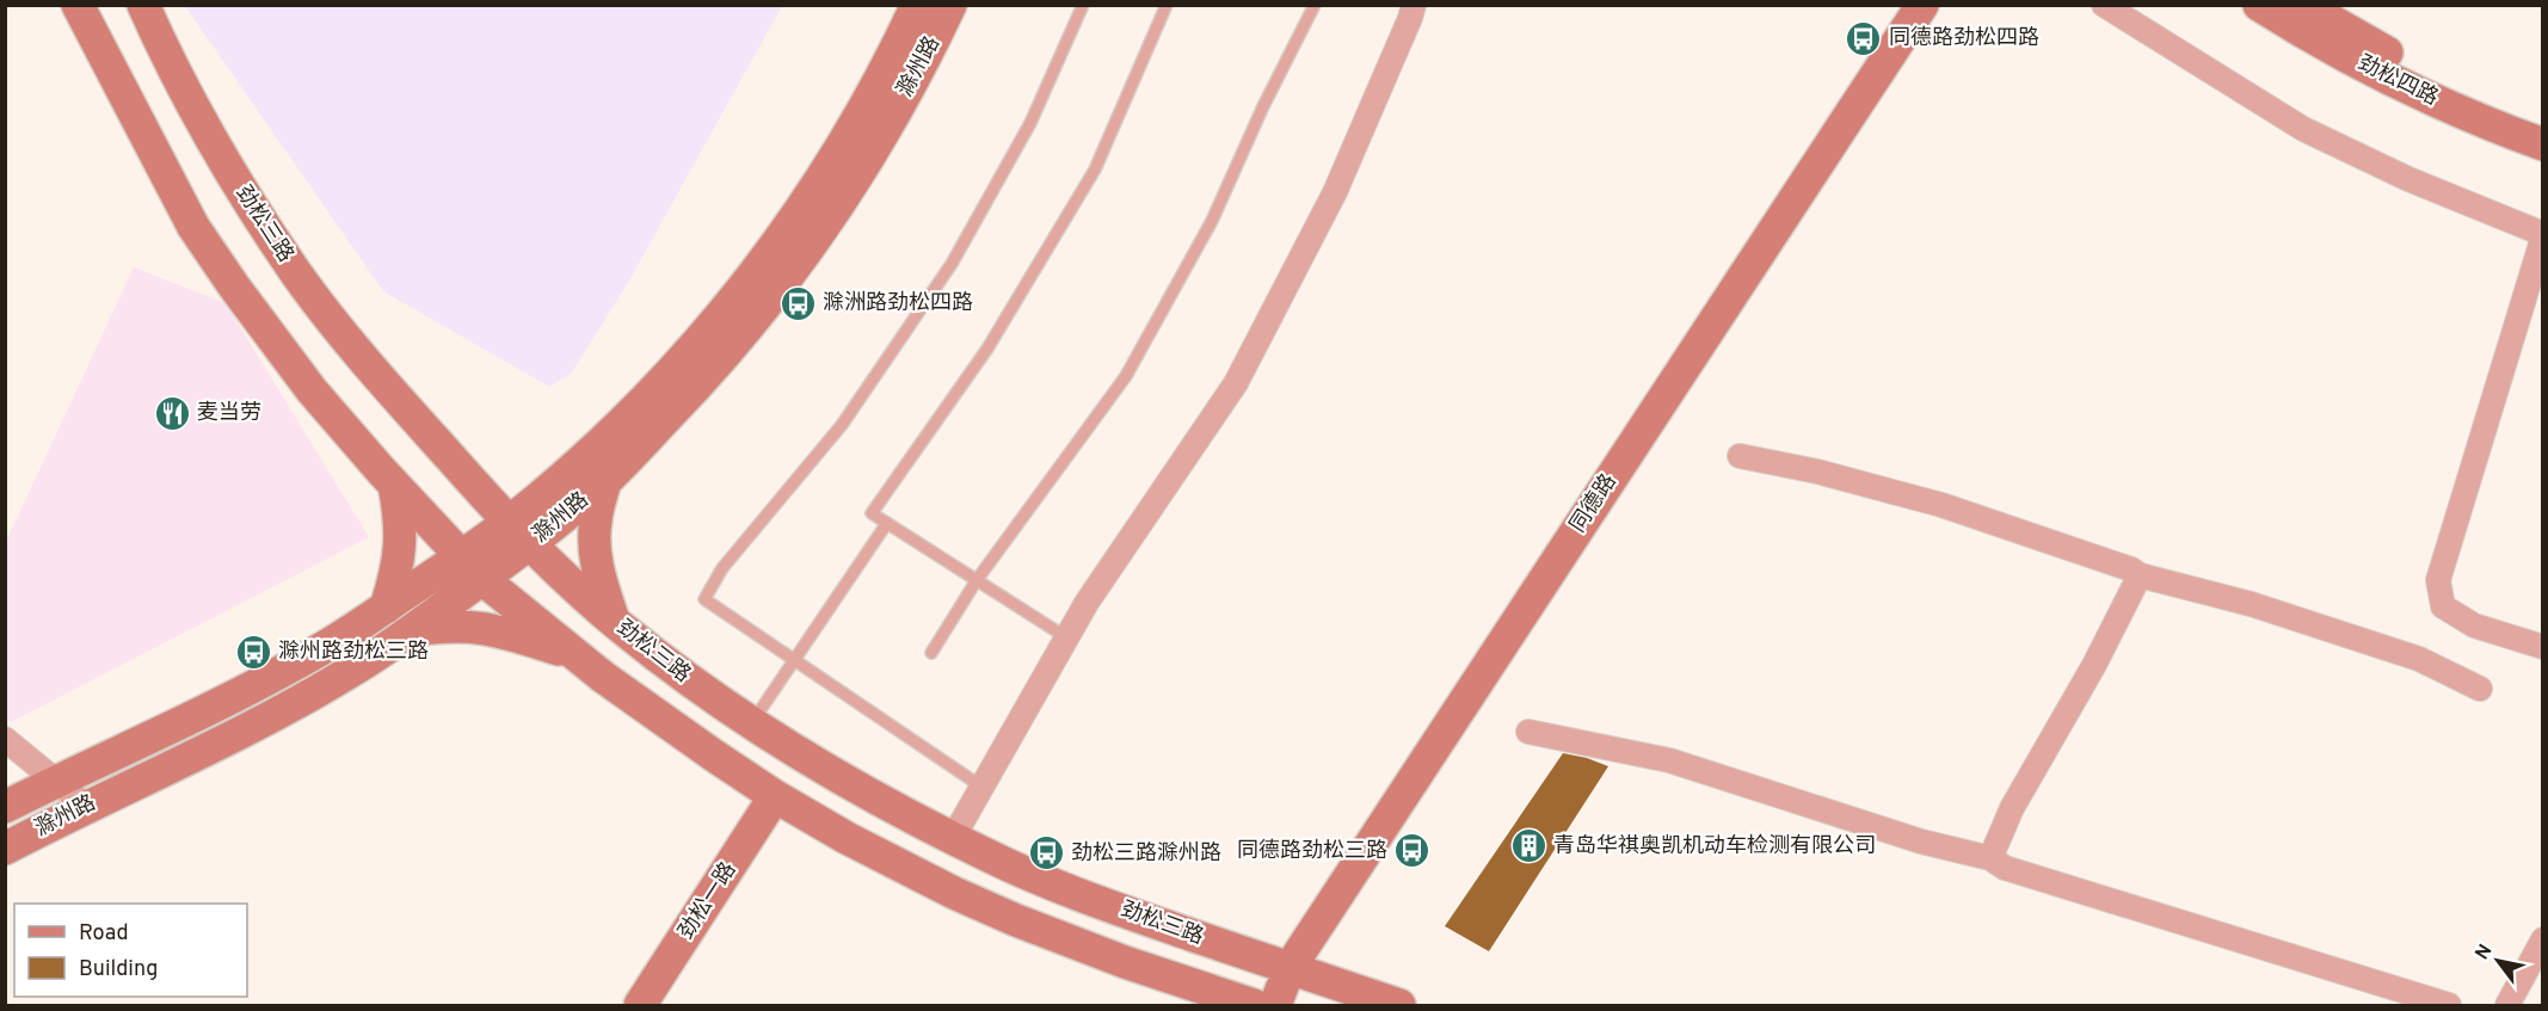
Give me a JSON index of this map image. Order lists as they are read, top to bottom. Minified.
{"streets":{"main road":["滁州路","劲松四路","劲松三路","同德路","劲松一路"]},"crossings":[["滁州路","劲松三路"],["劲松三路","同德路"]],"places":{"bus stop":["同德路劲松四路","滁洲路劲松四路","滁州路劲松三路","同德路劲松三路","劲松三路滁州路"],"restaurant":["麦当劳"],"building":["青岛华祺奥凯机动车检测有限公司"]},"legend":["Road","Building"],"north":"top left"}
